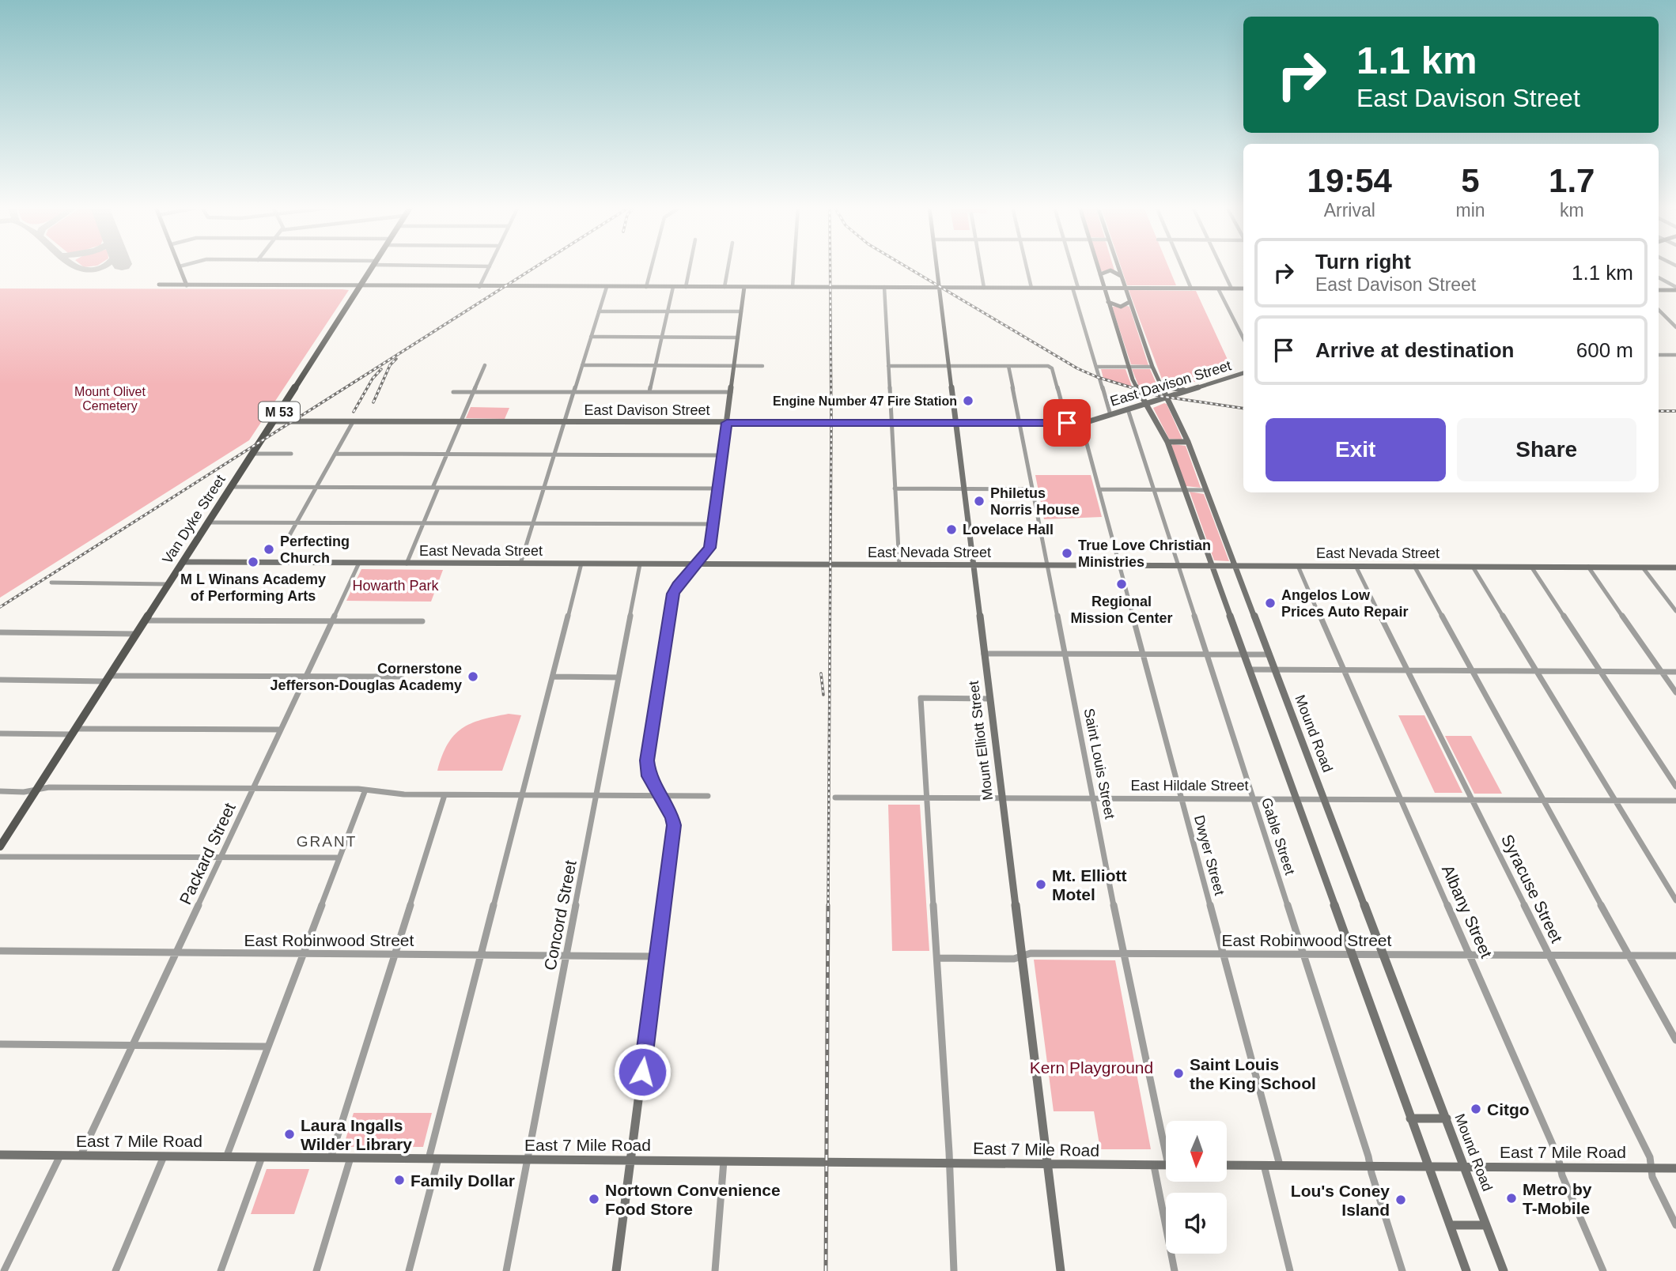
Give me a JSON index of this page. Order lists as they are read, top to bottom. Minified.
{"streets":{"main road":["M 53","Van Dyke Street"],"street":["East Davison Street","East Nevada Street","Mound Road","Mount Elliott Street","Saint Louis Street","East Hildale Street","Gable Street","Packard Street","Dwyer Street","Syracuse Street","Albany Street","Concord Street","East Robinwood Street","East 7 Mile Road"]},"crossings":[["East Davison Street","Van Dyke Street"],["East Davison Street","Mound Road"],["East Davison Street","Mount Elliott Street"],["East Davison Street","Saint Louis Street"],["East Davison Street","Gable Street"],["East Davison Street","Dwyer Street"],["Van Dyke Street","East Nevada Street"],["East Nevada Street","Mound Road"],["East Nevada Street","Mount Elliott Street"],["East Nevada Street","Saint Louis Street"],["East Nevada Street","Gable Street"],["East Nevada Street","Packard Street"],["East Nevada Street","Dwyer Street"],["East Nevada Street","Syracuse Street"],["East Nevada Street","Albany Street"],["East Nevada Street","Concord Street"],["Mound Road","East Hildale Street"],["Mound Road","East Robinwood Street"],["Mound Road","East 7 Mile Road"],["Mount Elliott Street","East Hildale Street"],["Mount Elliott Street","East Robinwood Street"],["Mount Elliott Street","East 7 Mile Road"],["Saint Louis Street","East Hildale Street"],["Saint Louis Street","East Robinwood Street"],["East Hildale Street","Gable Street"],["East Hildale Street","Dwyer Street"],["East Hildale Street","Syracuse Street"],["East Hildale Street","Albany Street"],["Gable Street","East Robinwood Street"],["Gable Street","East 7 Mile Road"],["Packard Street","East Robinwood Street"],["Packard Street","East 7 Mile Road"],["Dwyer Street","East Robinwood Street"],["Dwyer Street","East 7 Mile Road"],["Syracuse Street","East Robinwood Street"],["Syracuse Street","East 7 Mile Road"],["Albany Street","East Robinwood Street"],["Albany Street","East 7 Mile Road"],["Concord Street","East Robinwood Street"],["Concord Street","East 7 Mile Road"]],"districts":["GRANT"],"parks":["Mount Olivet Cemetery","Howarth Park","Kern Playground"],"places":["Engine Number 47 Fire Station","Philetus Norris House","Lovelace Hall","Perfecting Church","True Love Christian Ministries","M L Winans Academy of Performing Arts","Regional Mission Center","Angelos Low Prices Auto Repair","Cornerstone Jefferson-Douglas Academy","Mt. Elliott Motel","Saint Louis the King School","Citgo","Laura Ingalls Wilder Library","Family Dollar","Metro by T-Mobile","Nortown Convenience Food Store","Lou's Coney Island"],"north":"bottom","page":{"turn":["1.1 km","East Davison Street"],"eta":["19:54","Arrival","5","min","1.7","km"],"list":[{"name":"Turn right","note":"East Davison Street","value":"1.1 km"},{"name":"Arrive at destination","value":"600 m"}],"buttons":["Exit","Share"]}}
